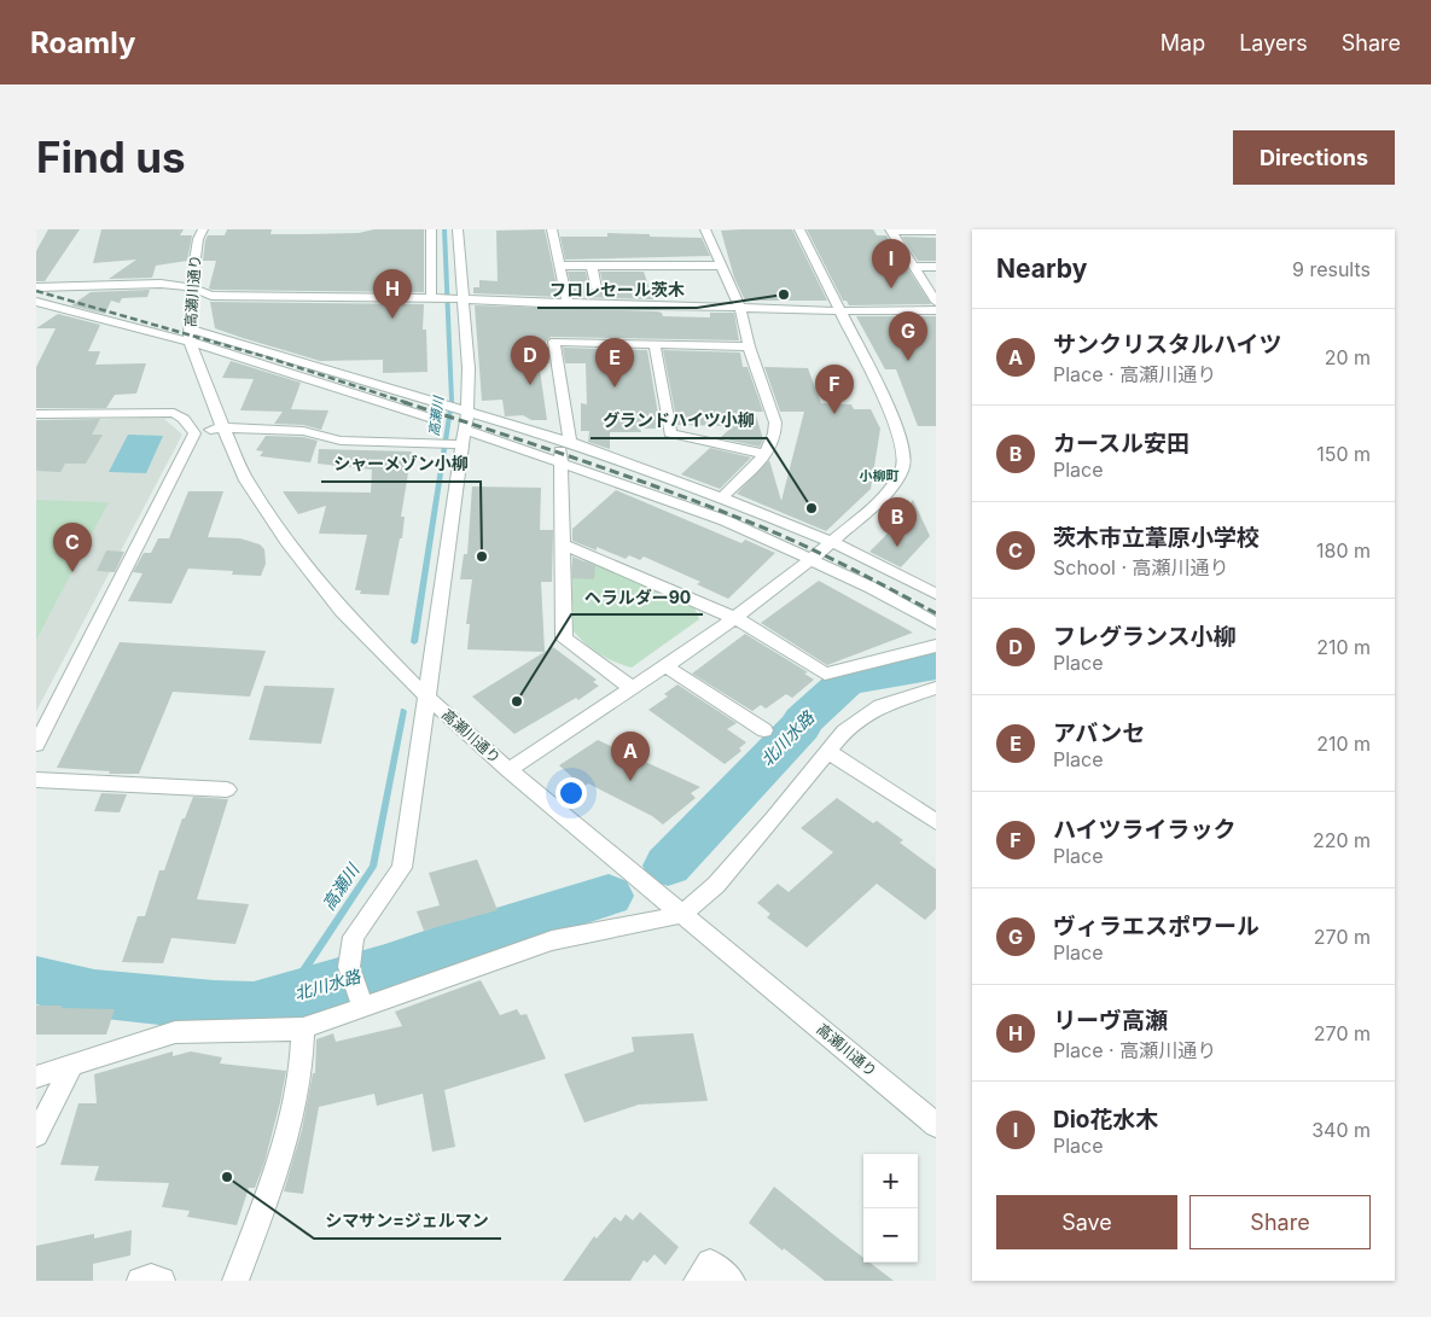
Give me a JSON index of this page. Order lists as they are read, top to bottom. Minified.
{"streets":{"street":["高瀬川通り"]},"districts":["小柳町"],"water":["高瀬川","北川水路"],"places":["フロレセール茨木","グランドハイツ小柳","シャーメゾン小柳","ヘラルダー90","シマサン=ジェルマン"],"page":{"header":"Roamly","nav":["Map","Layers","Share"],"buttons":["Directions",["Save","Share"]],"title":"Find us","heading":["Nearby","9 results"],"pins":["I","H","G","D","E","F","B","C","A"],"list":[{"mark":"A","name":"サンクリスタルハイツ","note":"Place · 高瀬川通り","value":"20 m"},{"mark":"B","name":"カースル安田","note":"Place","value":"150 m"},{"mark":"C","name":"茨木市立葦原小学校","note":"School · 高瀬川通り","value":"180 m"},{"mark":"D","name":"フレグランス小柳","note":"Place","value":"210 m"},{"mark":"E","name":"アバンセ","note":"Place","value":"210 m"},{"mark":"F","name":"ハイツライラック","note":"Place","value":"220 m"},{"mark":"G","name":"ヴィラエスポワール","note":"Place","value":"270 m"},{"mark":"H","name":"リーヴ高瀬","note":"Place · 高瀬川通り","value":"270 m"},{"mark":"I","name":"Dio花水木","note":"Place","value":"340 m"}],"map_buttons":["+","−"]}}
